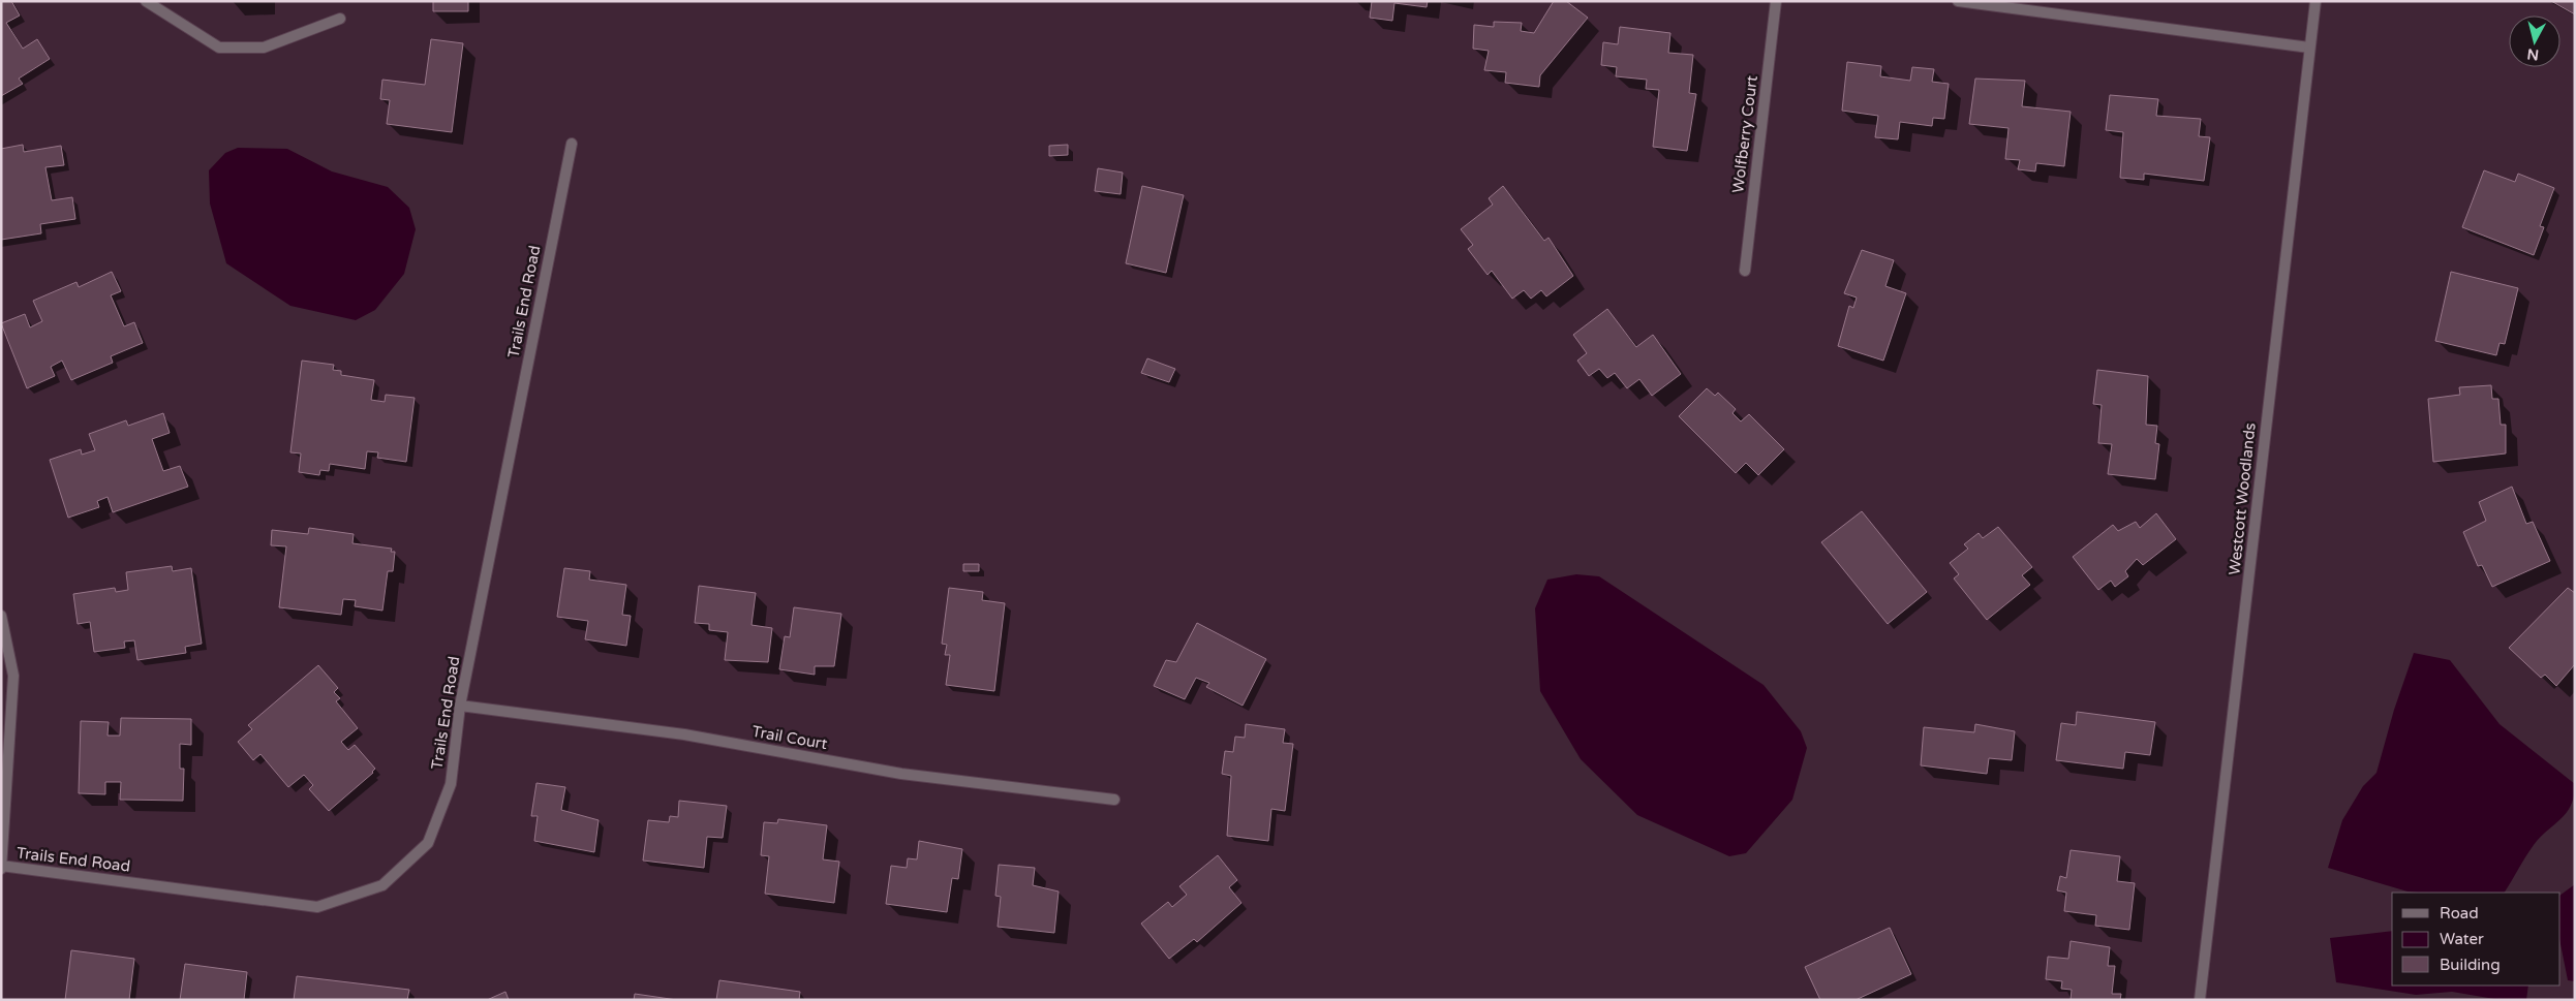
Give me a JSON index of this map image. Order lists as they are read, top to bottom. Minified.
{"streets":{"street":["Wolfberry Court","Trails End Road","Westcott Woodlands","Trail Court"]},"crossings":[["Trails End Road","Trail Court"]],"legend":["Road","Water","Building"],"north":"bottom"}
